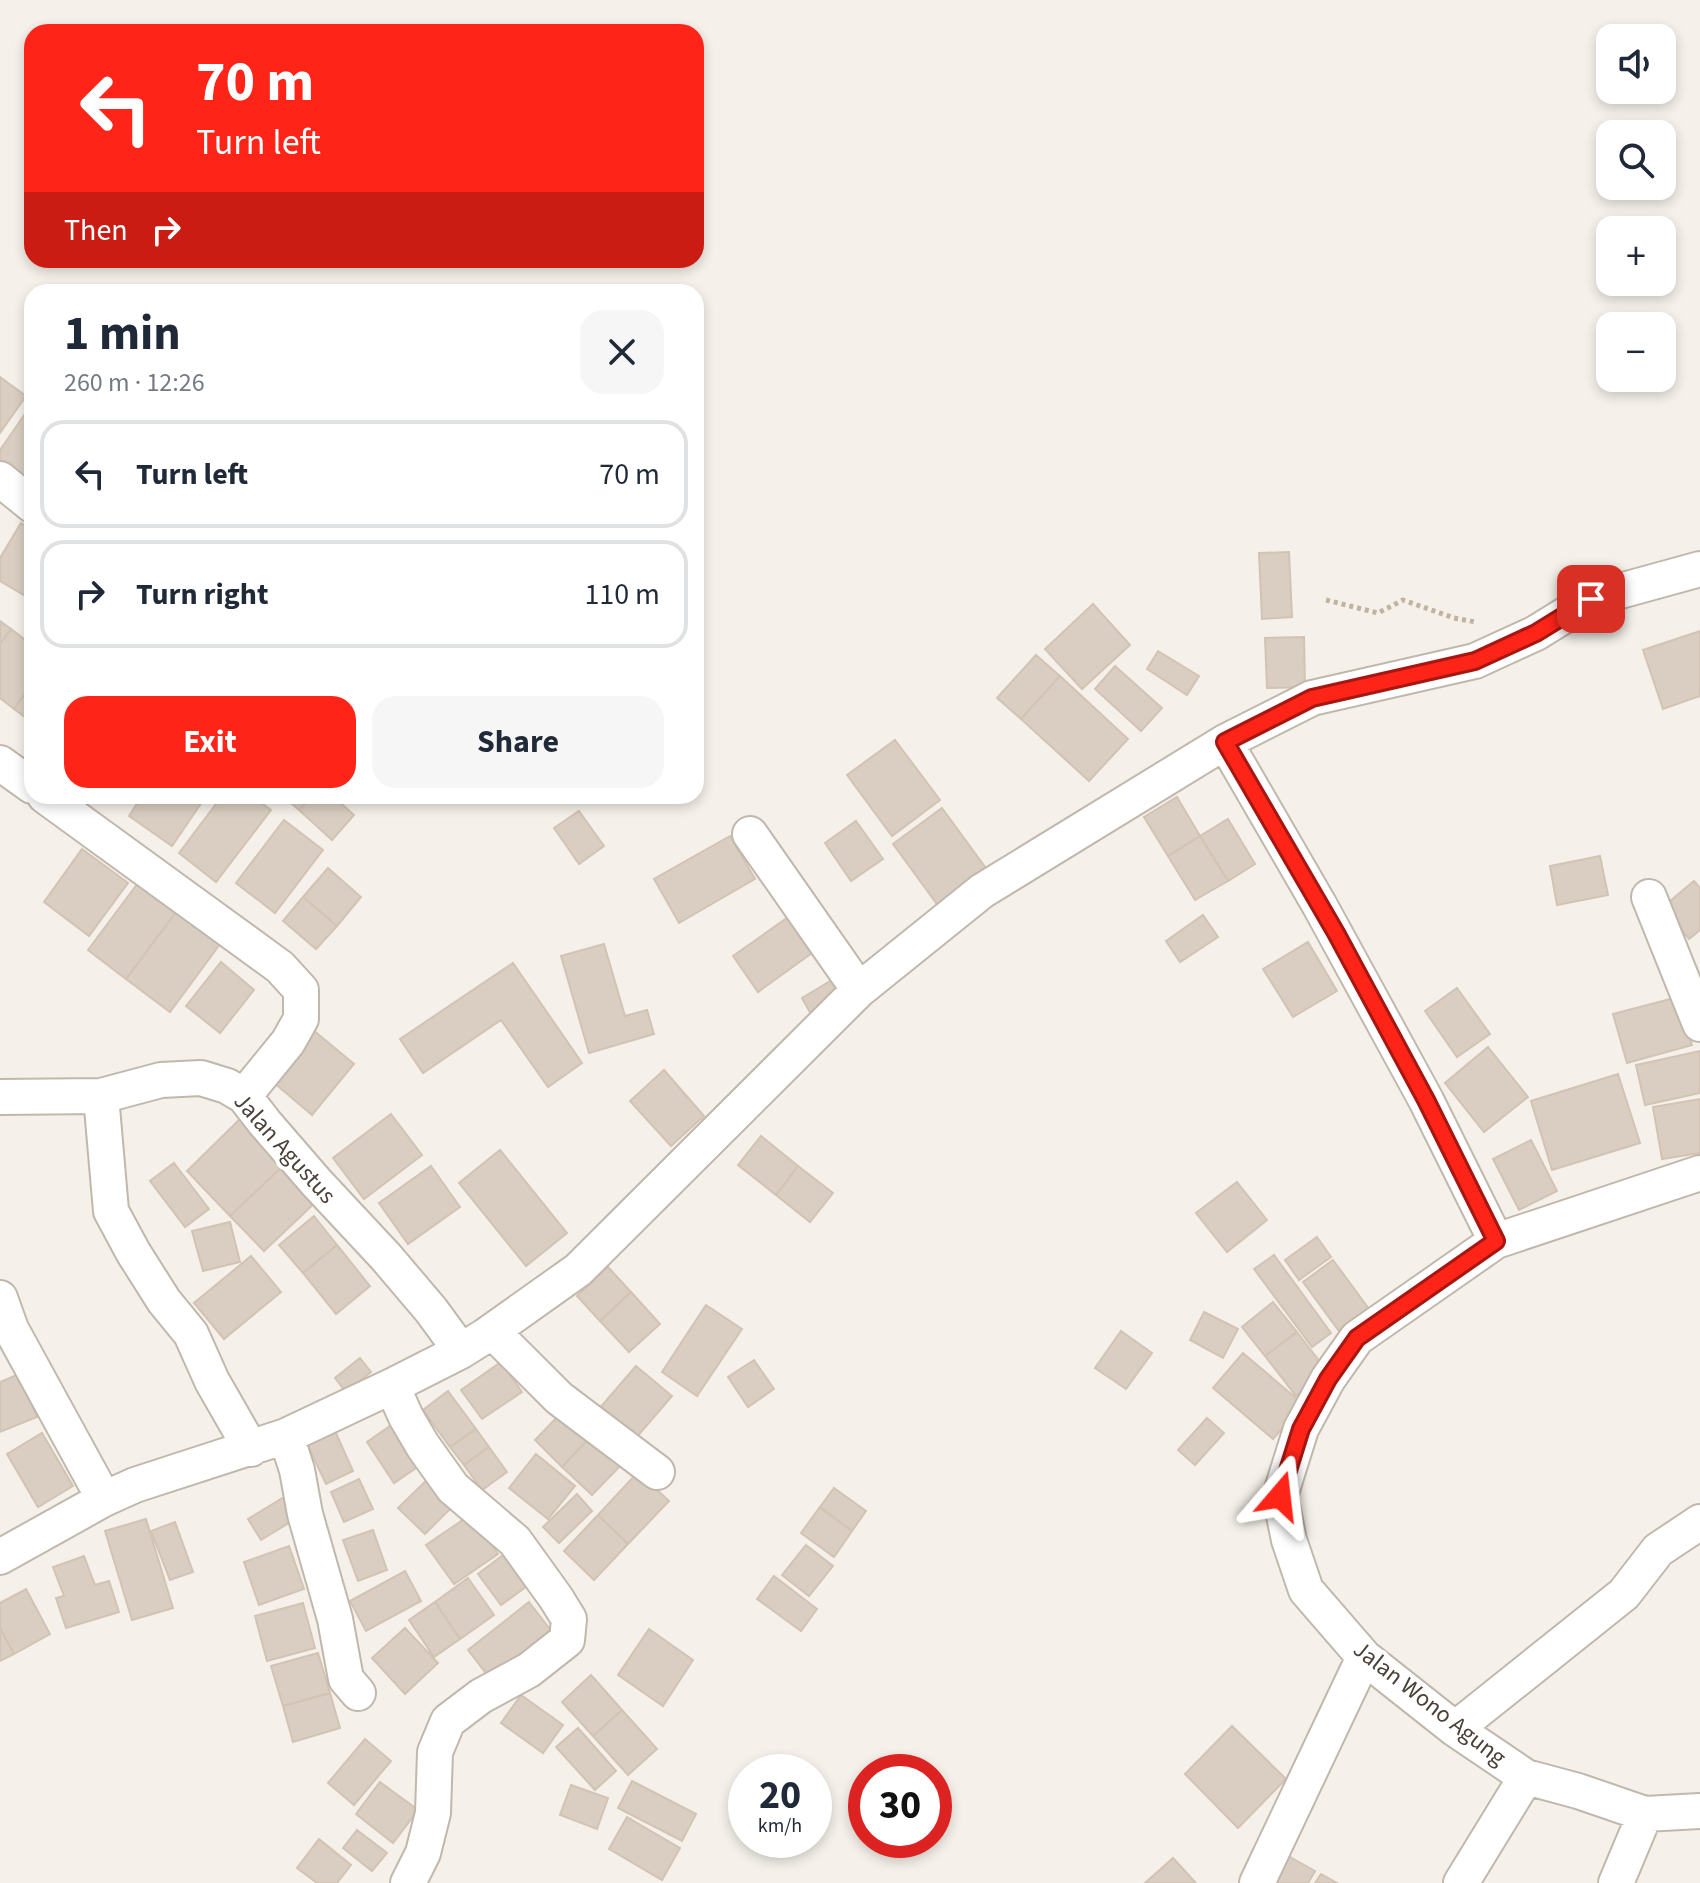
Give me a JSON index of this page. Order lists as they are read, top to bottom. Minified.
{"streets":{"street":["Jalan Agustus","Jalan Wono Agung"]},"page":{"map_buttons":["+","−"],"turn":["70 m","Turn left"],"then":"Then","heading":["1 min","260 m · 12:26"],"list":[{"name":"Turn left","value":"70 m"},{"name":"Turn right","value":"110 m"}],"buttons":["Exit","Share"],"speed":"20 km/h","limit":"30"}}
